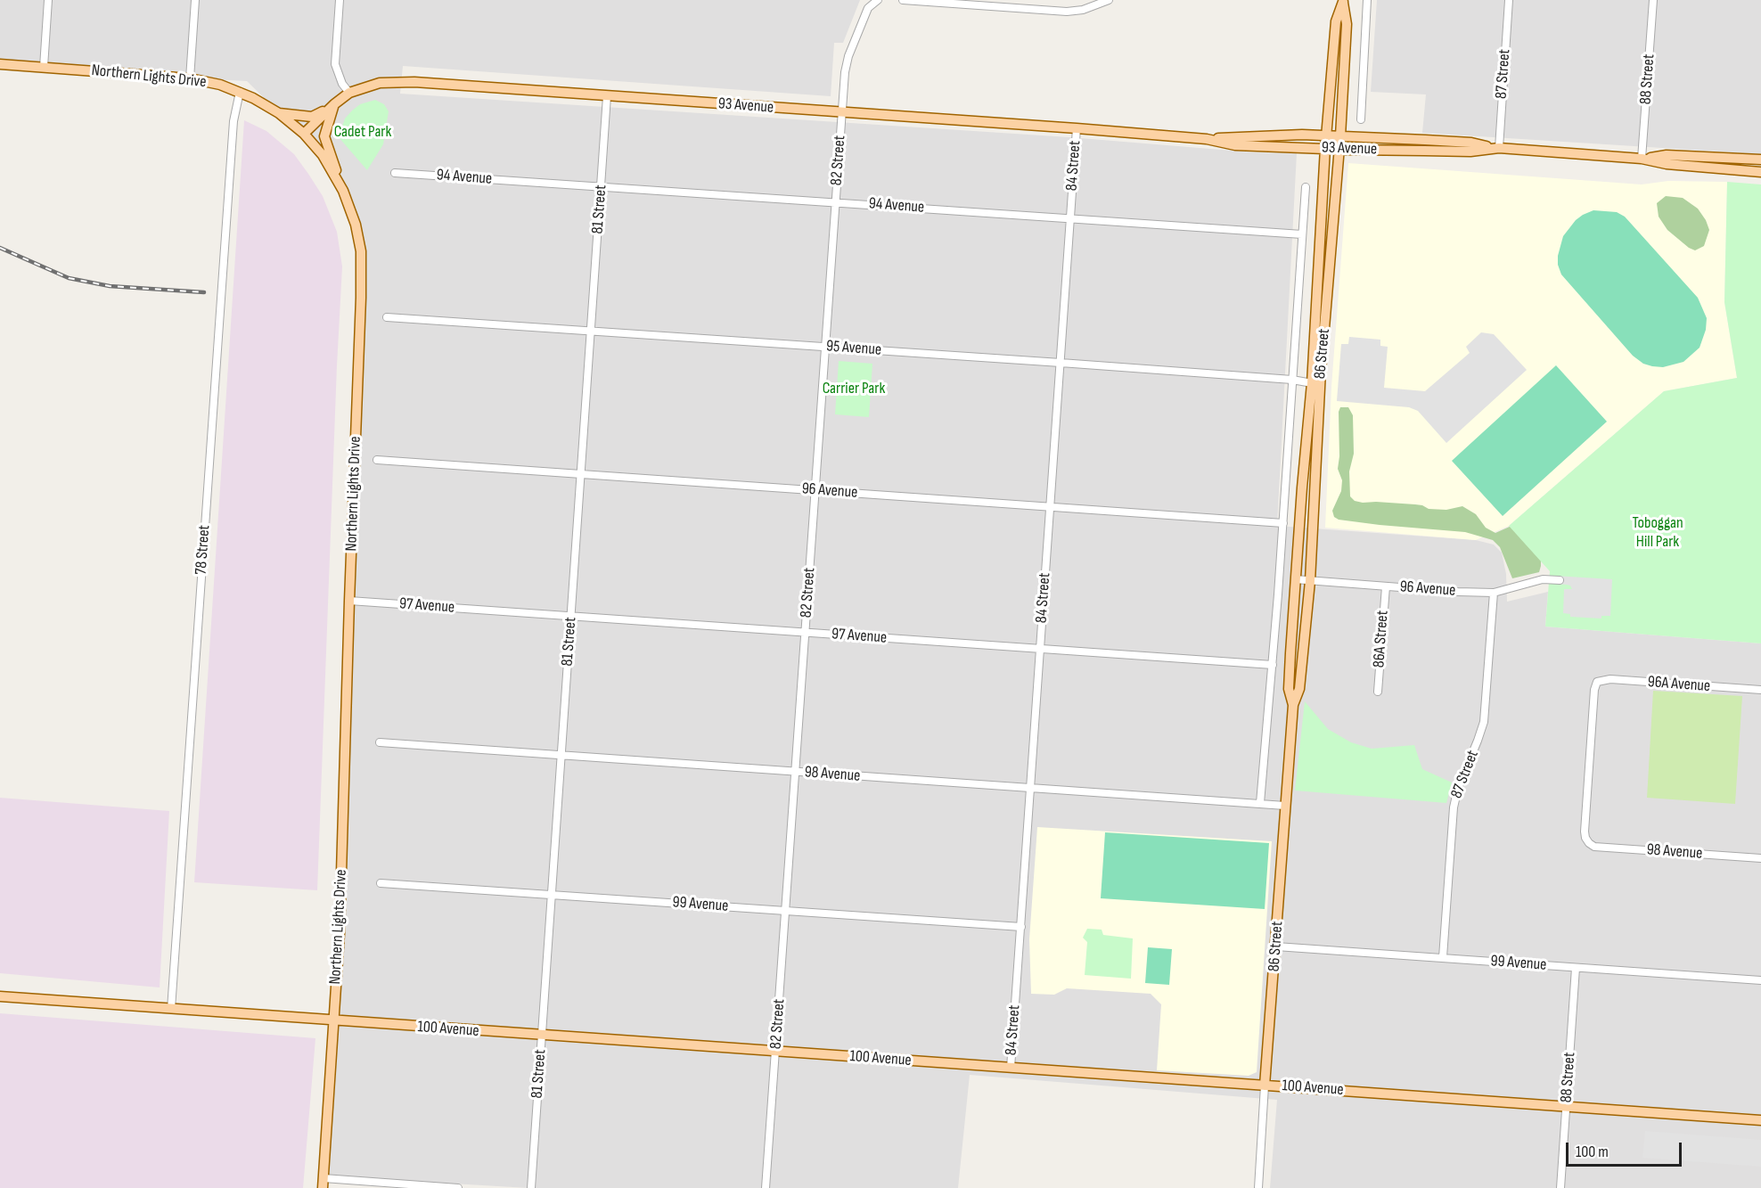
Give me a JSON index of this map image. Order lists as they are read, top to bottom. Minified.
{"streets":{"main road":["Northern Lights Drive","93 Avenue","86 Street","100 Avenue"],"street":["87 Street","88 Street","82 Street","84 Street","94 Avenue","81 Street","95 Avenue","96 Avenue","78 Street","97 Avenue","86A Street","96A Avenue","98 Avenue","99 Avenue"]},"crossings":[["87 Street","93 Avenue"],["87 Street","96 Avenue"],["87 Street","99 Avenue"],["Northern Lights Drive","93 Avenue"],["Northern Lights Drive","78 Street"],["Northern Lights Drive","97 Avenue"],["Northern Lights Drive","100 Avenue"],["88 Street","93 Avenue"],["88 Street","99 Avenue"],["88 Street","100 Avenue"],["93 Avenue","82 Street"],["93 Avenue","84 Street"],["93 Avenue","81 Street"],["93 Avenue","86 Street"],["82 Street","94 Avenue"],["82 Street","95 Avenue"],["82 Street","96 Avenue"],["82 Street","97 Avenue"],["82 Street","98 Avenue"],["82 Street","99 Avenue"],["82 Street","100 Avenue"],["84 Street","94 Avenue"],["84 Street","95 Avenue"],["84 Street","96 Avenue"],["84 Street","97 Avenue"],["84 Street","98 Avenue"],["84 Street","99 Avenue"],["84 Street","100 Avenue"],["94 Avenue","81 Street"],["94 Avenue","86 Street"],["81 Street","95 Avenue"],["81 Street","96 Avenue"],["81 Street","97 Avenue"],["81 Street","98 Avenue"],["81 Street","99 Avenue"],["81 Street","100 Avenue"],["95 Avenue","86 Street"],["86 Street","96 Avenue"],["86 Street","97 Avenue"],["86 Street","98 Avenue"],["86 Street","99 Avenue"],["86 Street","100 Avenue"],["96 Avenue","86A Street"],["78 Street","100 Avenue"],["96A Avenue","98 Avenue"]],"parks":["Cadet Park","Carrier Park","Toboggan Hill Park"],"scale_bar":"100 m"}
